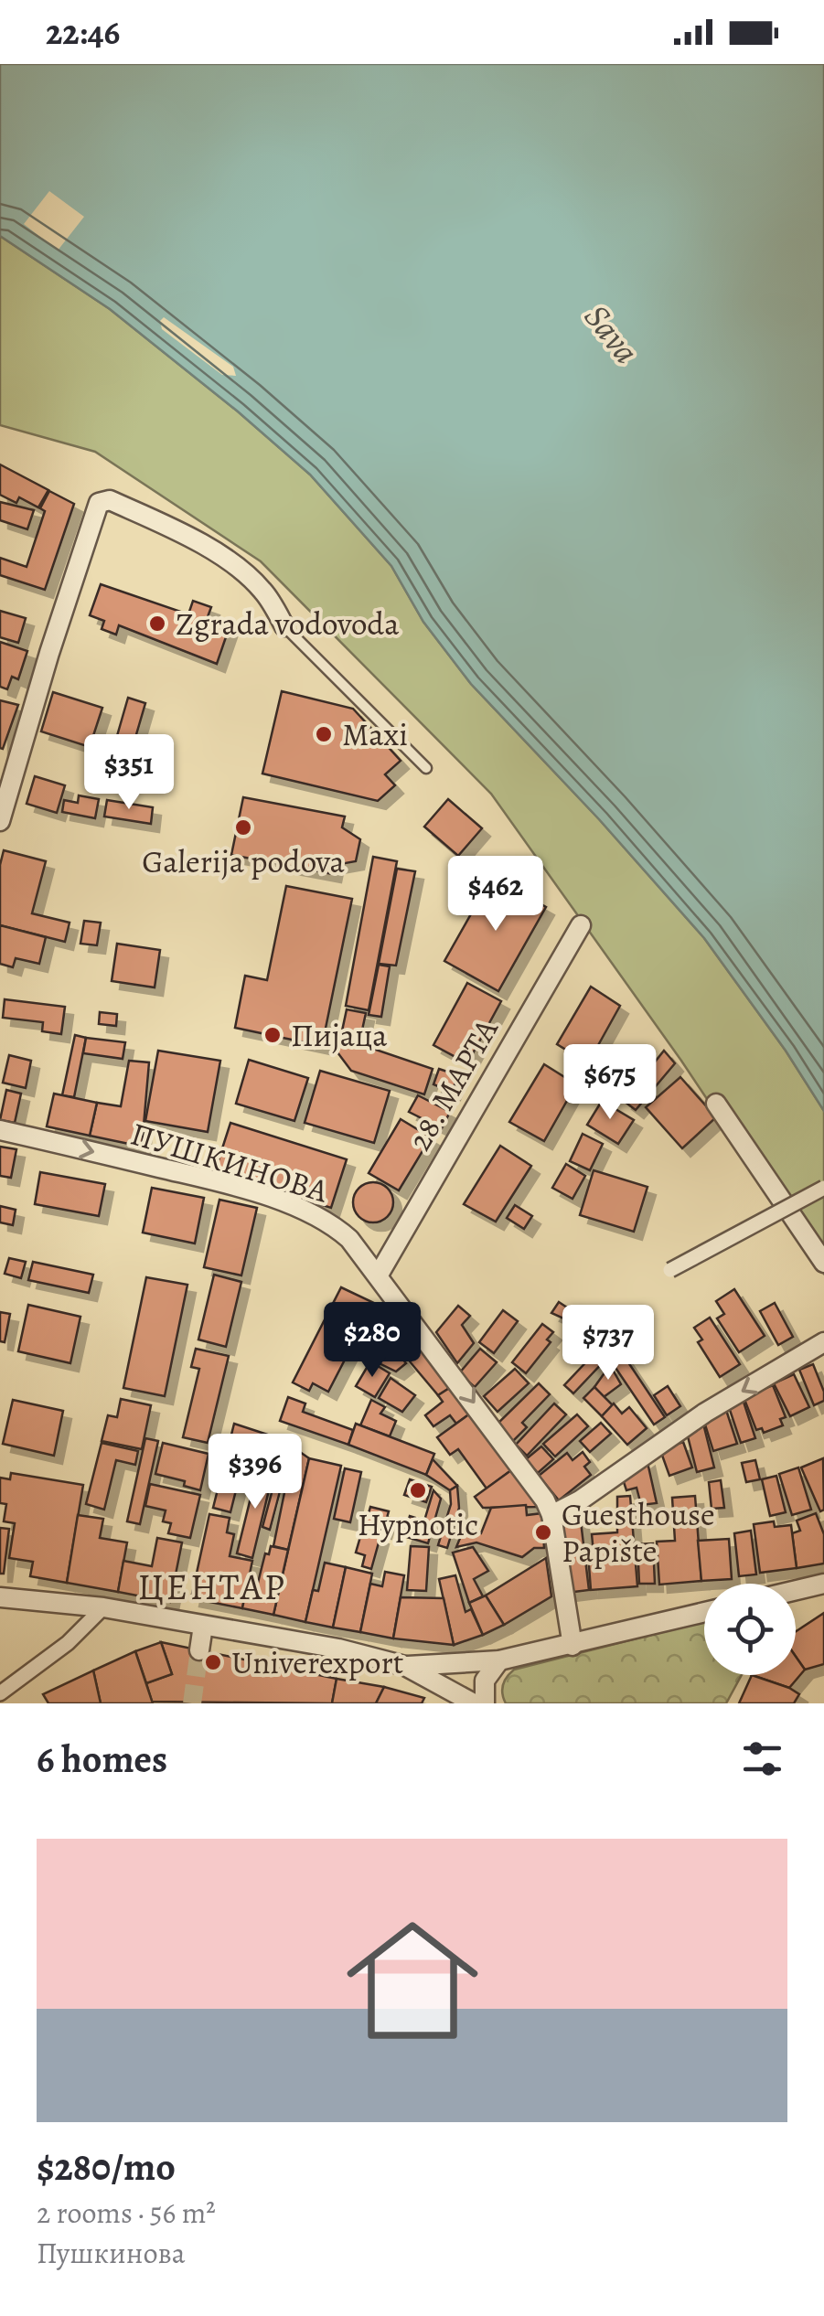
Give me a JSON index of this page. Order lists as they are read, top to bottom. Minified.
{"streets":{"street":["28. МАРТА","ПУШКИНОВА"]},"crossings":[["28. МАРТА","ПУШКИНОВА"]],"one_way":["ПУШКИНОВА"],"districts":["ЦЕНТАР"],"water":["Sava"],"places":["Zgrada vodovoda","Maxi","Galerija podova","Пијаца","Hypnotic","Guesthouse Papište","Univerexport"],"page":{"status":"22:46","price":["$351","$462","$675","$280","$737","$396"],"heading":"6 homes","list":[{"name":"$280/mo","note":"2 rooms · 56 m² · Пушкинова"}]}}
